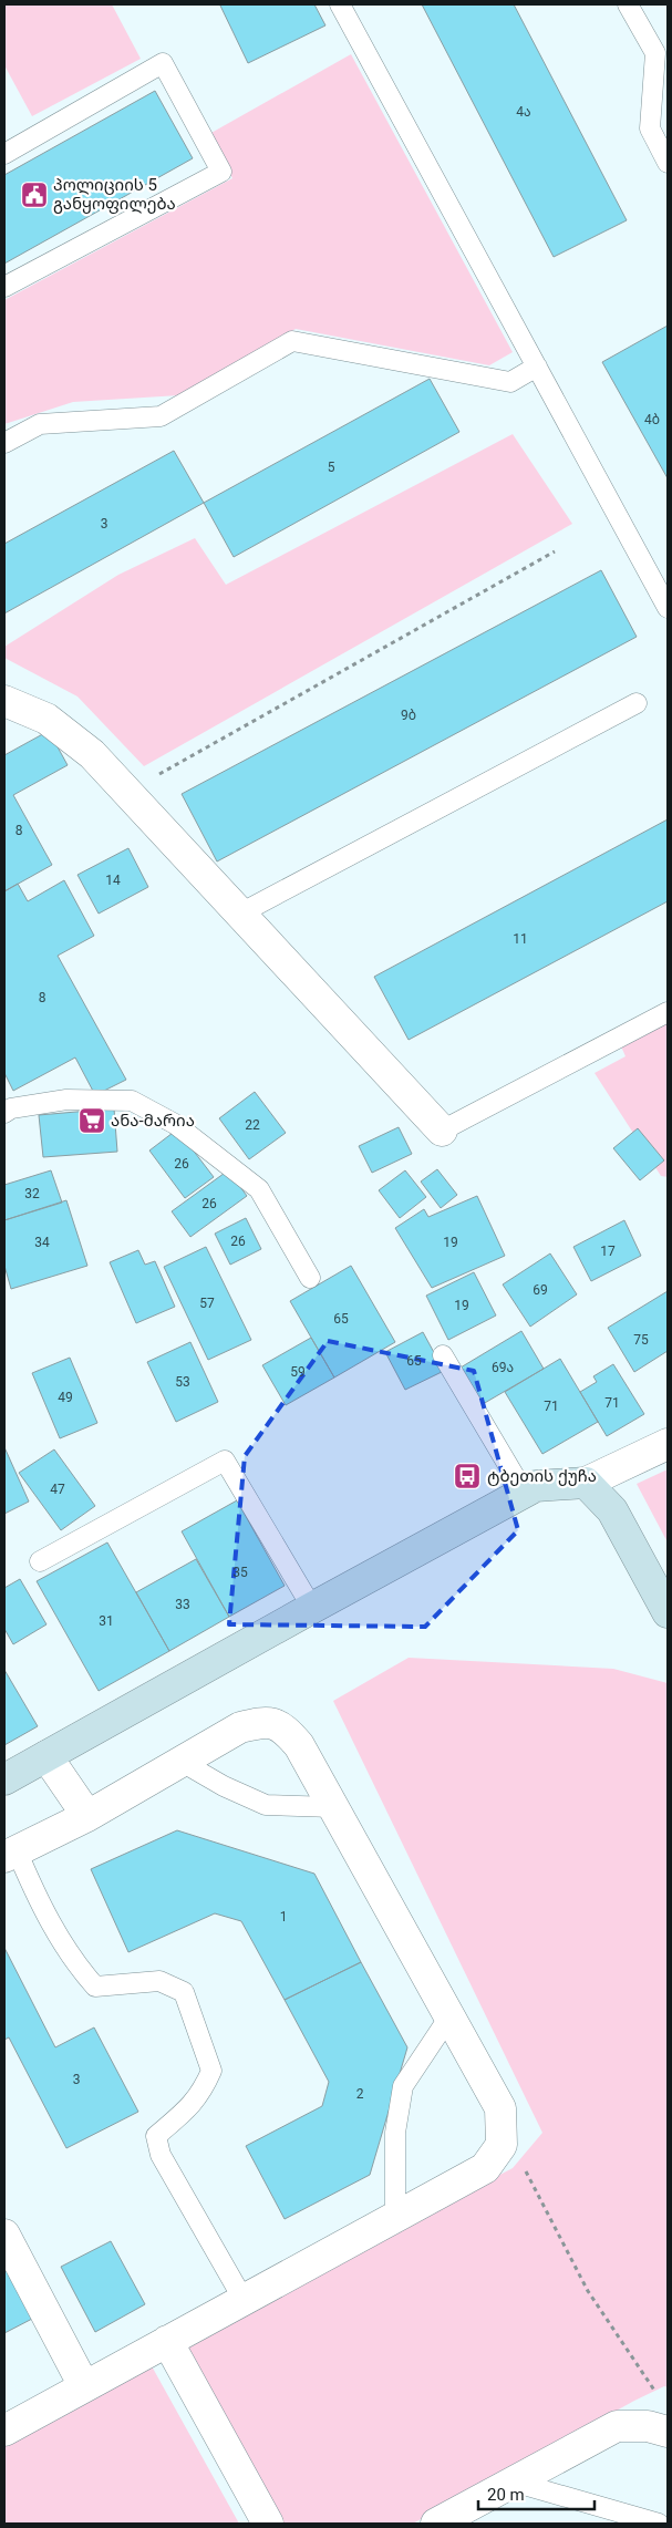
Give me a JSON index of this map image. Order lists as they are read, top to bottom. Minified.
{"places":{"public building":["პოლიციის 5 განყოფილება"],"supermarket":["ანა-მარია"],"bus stop":["ტბეთის ქუჩა"]},"house_numbers":["4ა","4ბ","5","3","9ბ","8","14","11","8","22","26","32","26","26","34","19","17","69","57","19","65","75","65","69ა","59","53","49","71","71","47","35","33","31","1","3","2"],"scale_bar":"20 m"}
